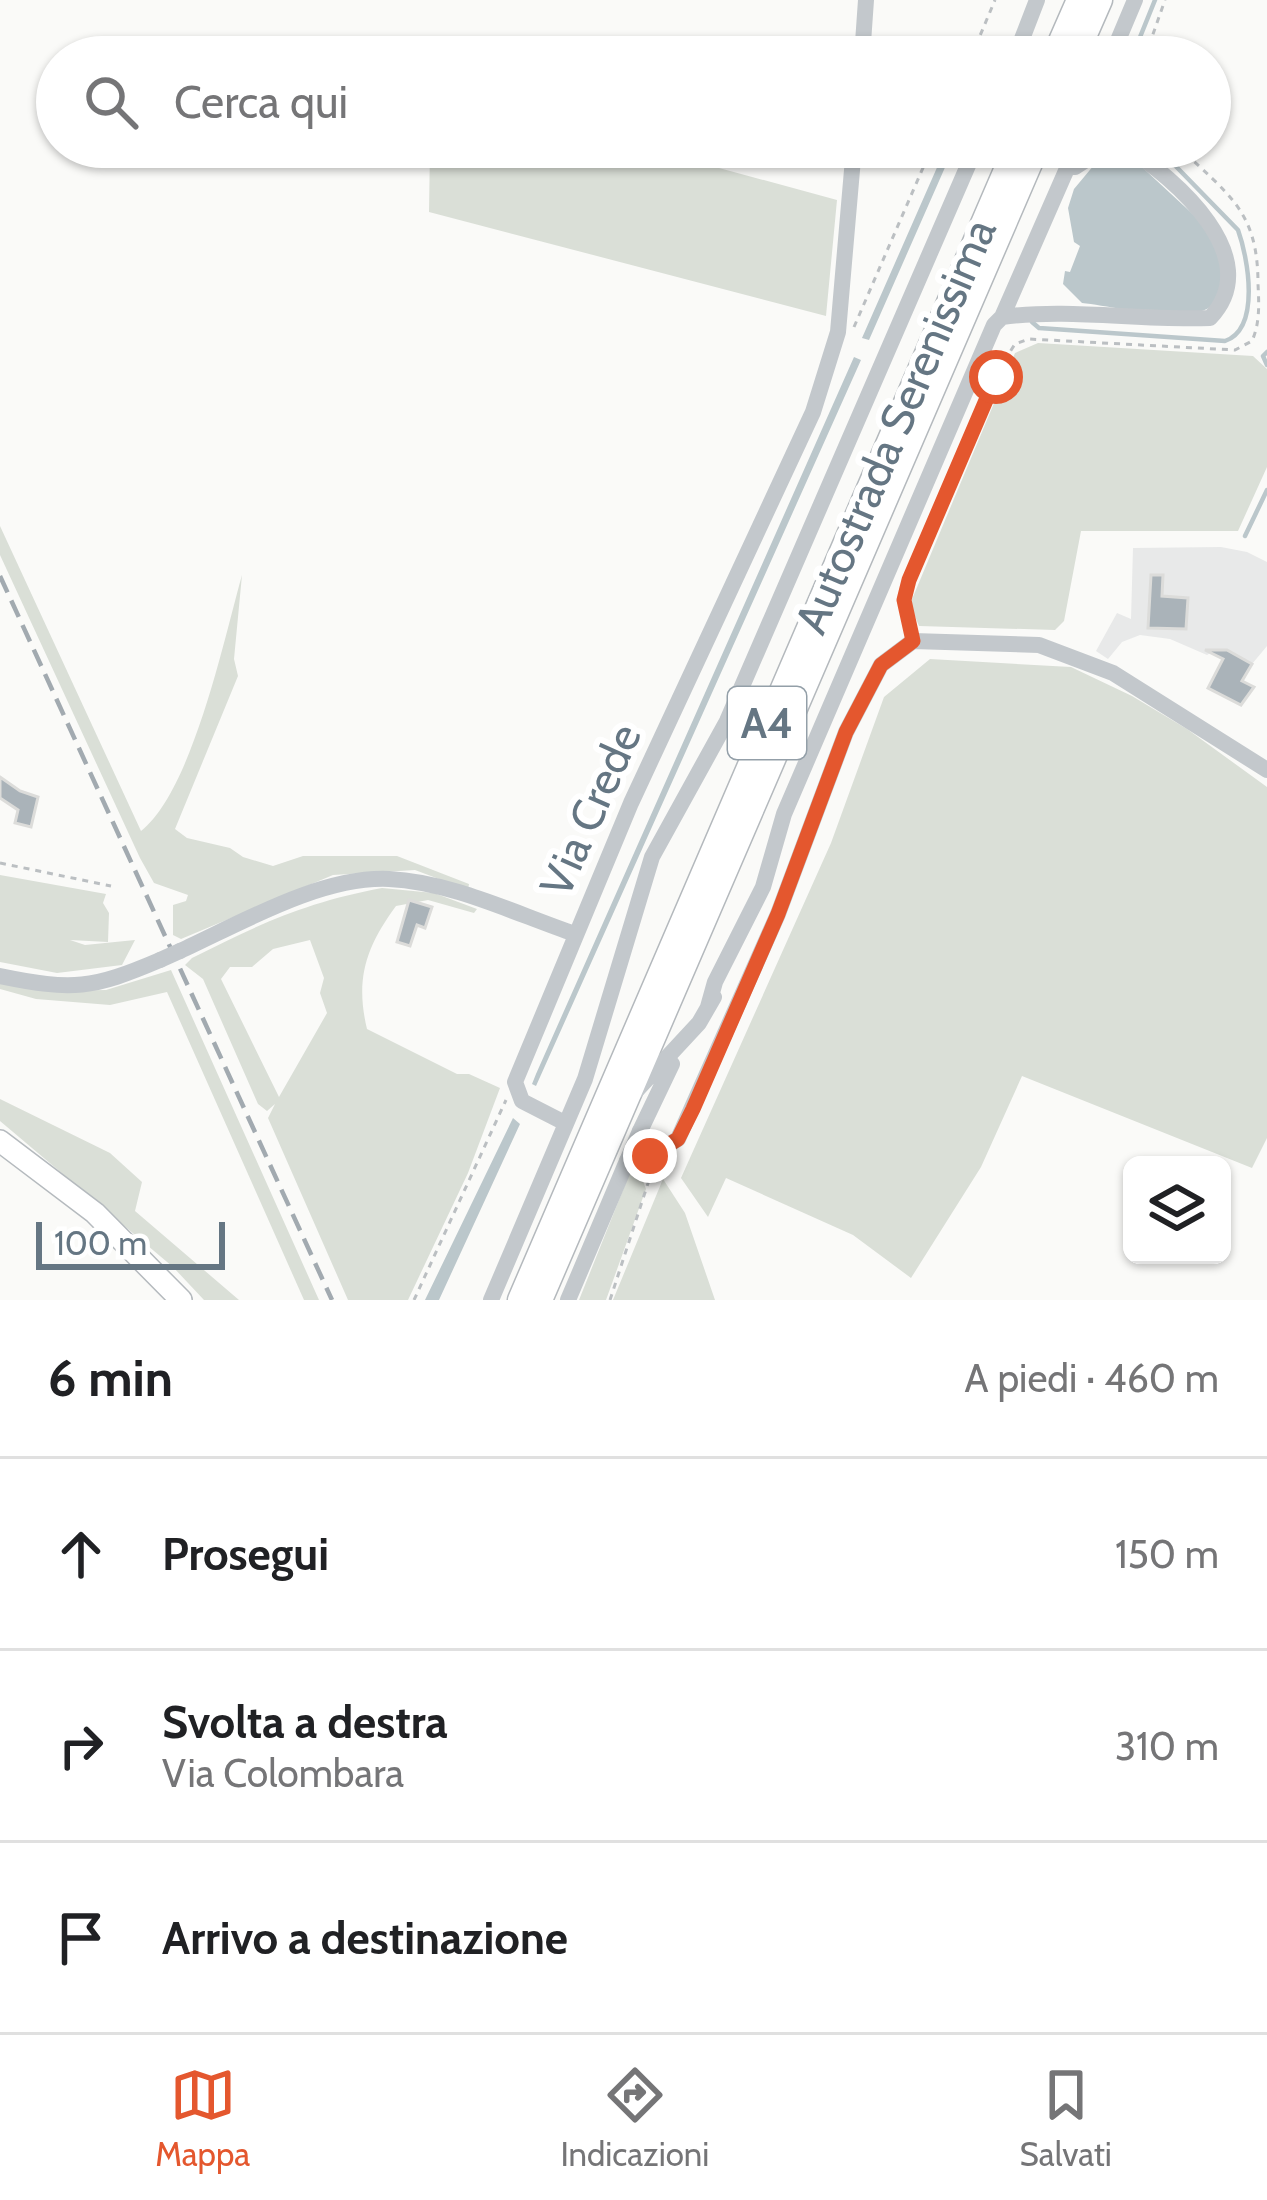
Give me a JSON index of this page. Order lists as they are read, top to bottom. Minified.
{"streets":{"highway":["Autostrada Serenissima","A4"],"street":["Via Crede"]},"scale_bar":"100 m","page":{"search":"Cerca qui","scale":"100 m","heading":["6 min","A piedi · 460 m"],"list":[["Prosegui","150 m"],["Svolta a destra","Via Colombara","310 m"],"Arrivo a destinazione"],"nav":["Mappa","Indicazioni","Salvati"]}}
